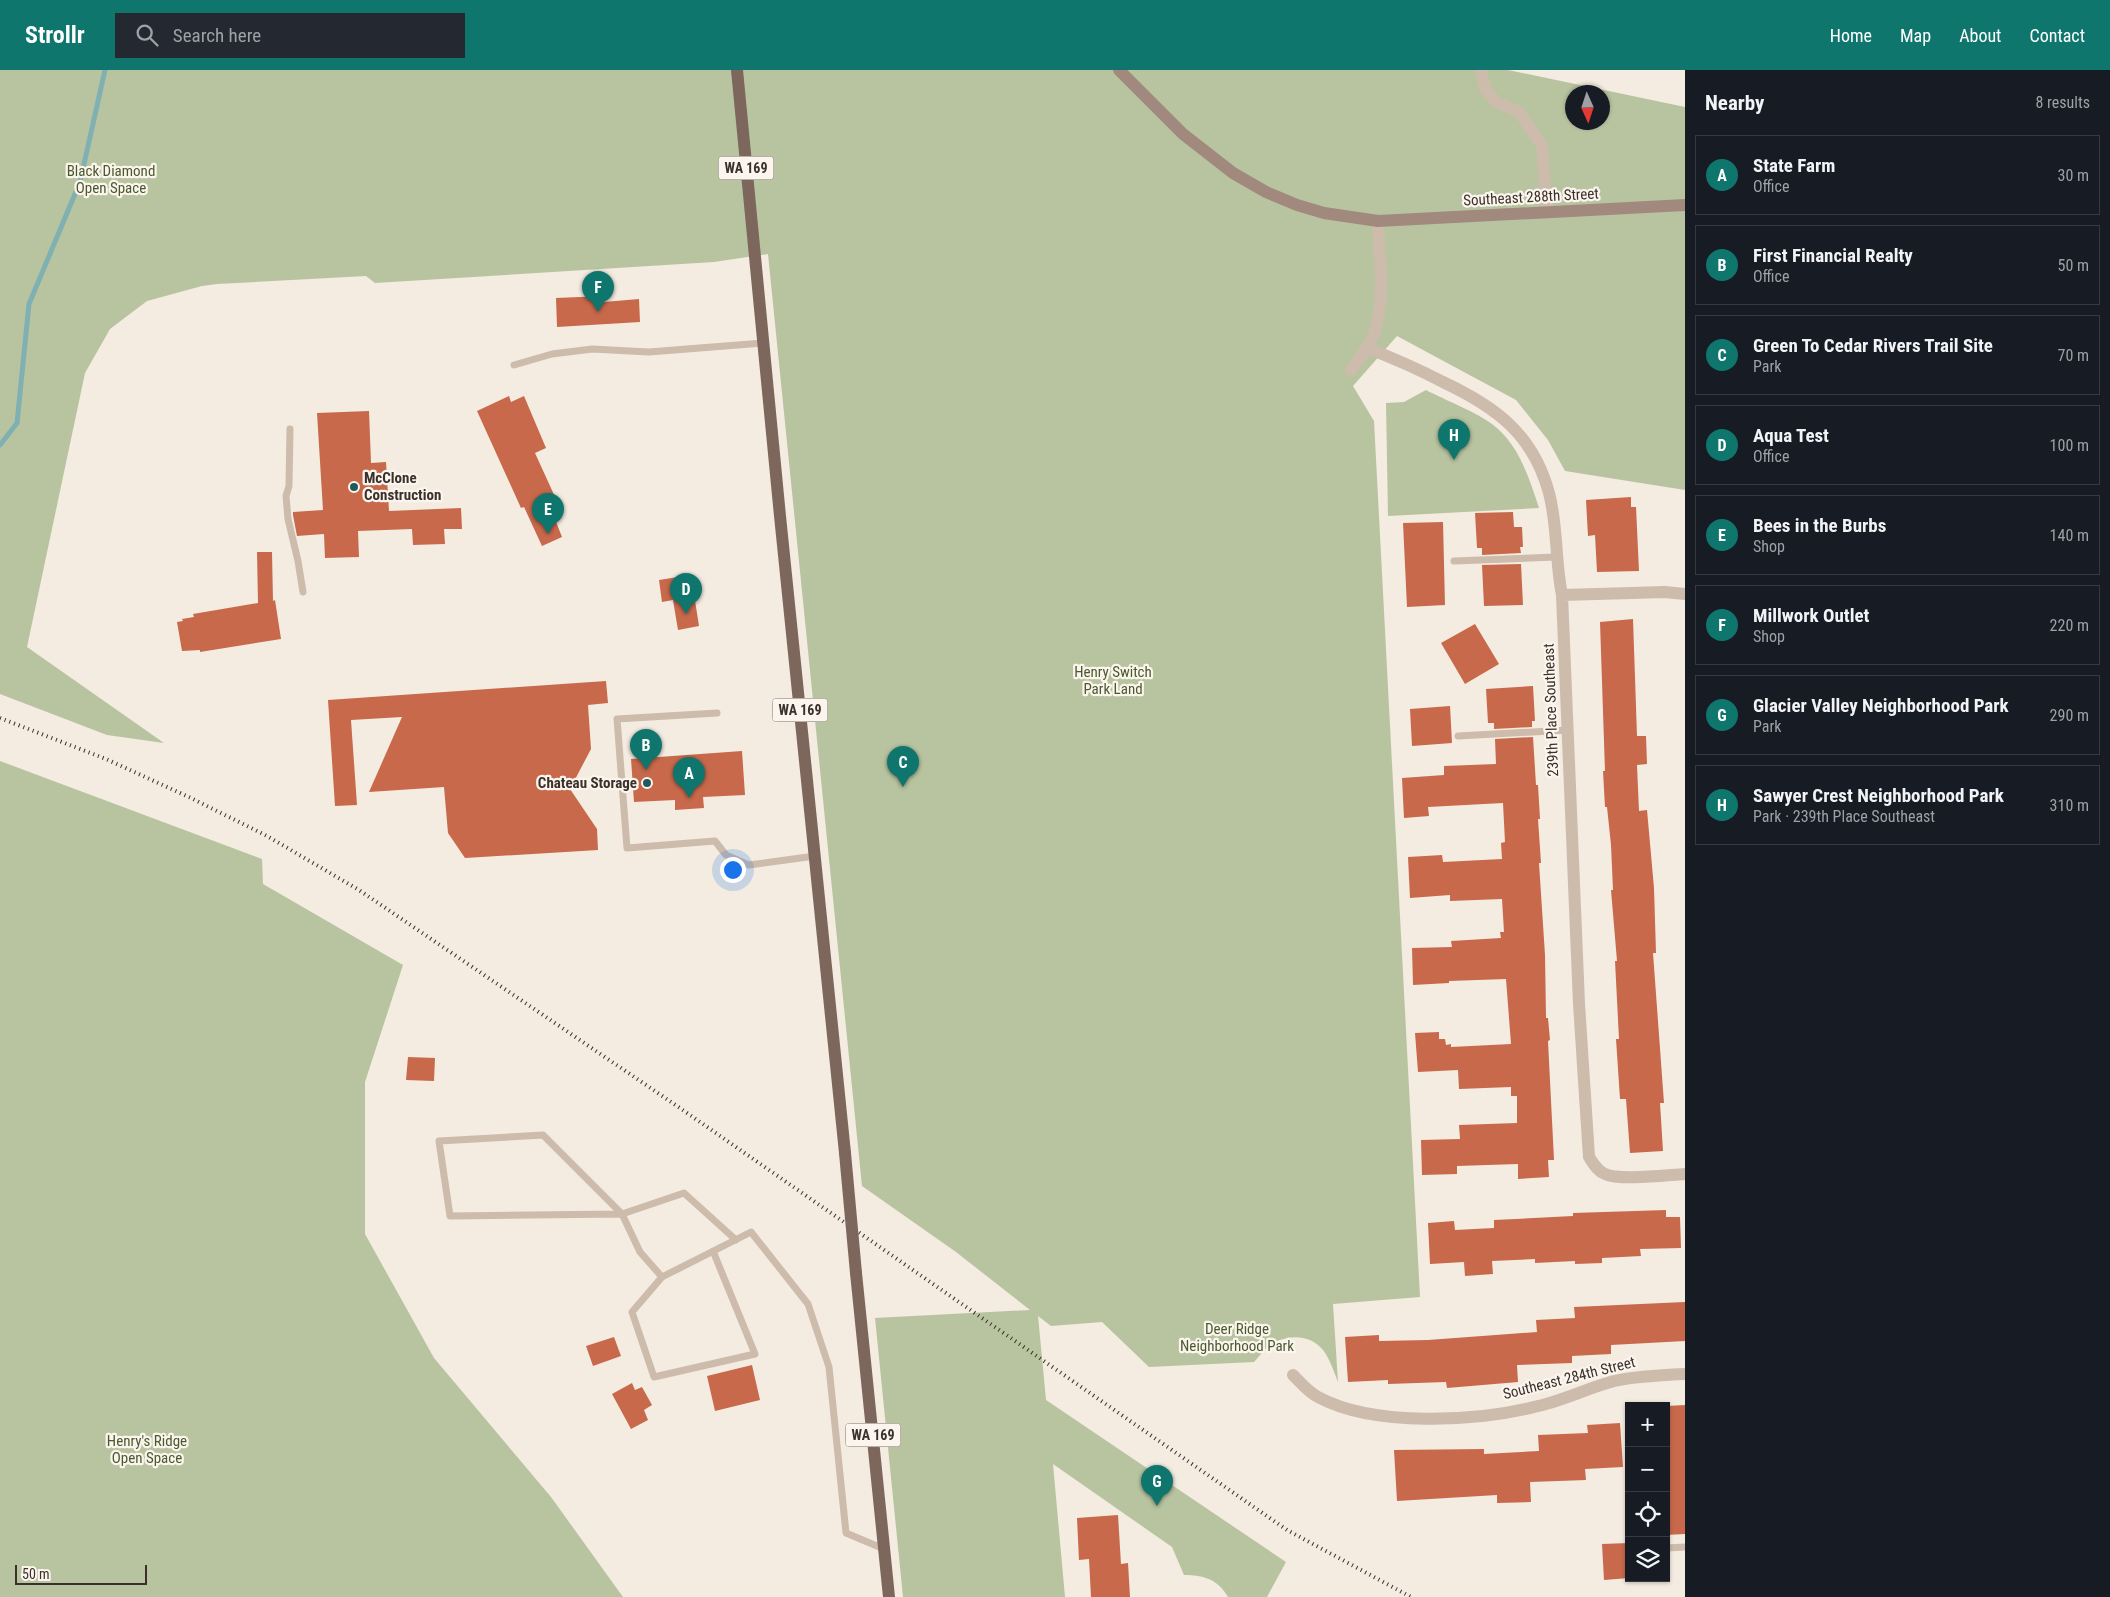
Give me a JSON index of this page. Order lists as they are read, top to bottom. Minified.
{"streets":{"main road":["WA 169"],"street":["Southeast 288th Street","239th Place Southeast","Southeast 284th Street"]},"parks":["Black Diamond Open Space","Henry Switch Park Land","Deer Ridge Neighborhood Park","Henry's Ridge Open Space"],"places":["McClone Construction","Chateau Storage"],"scale_bar":"50 m","north":"bottom","page":{"header":"Strollr","search":"Search here","nav":["Home","Map","About","Contact"],"heading":["Nearby","8 results"],"list":[{"mark":"A","name":"State Farm","note":"Office","value":"30 m"},{"mark":"B","name":"First Financial Realty","note":"Office","value":"50 m"},{"mark":"C","name":"Green To Cedar Rivers Trail Site","note":"Park","value":"70 m"},{"mark":"D","name":"Aqua Test","note":"Office","value":"100 m"},{"mark":"E","name":"Bees in the Burbs","note":"Shop","value":"140 m"},{"mark":"F","name":"Millwork Outlet","note":"Shop","value":"220 m"},{"mark":"G","name":"Glacier Valley Neighborhood Park","note":"Park","value":"290 m"},{"mark":"H","name":"Sawyer Crest Neighborhood Park","note":"Park · 239th Place Southeast","value":"310 m"}],"pins":["F","H","E","D","B","C","A","G"],"map_buttons":["+","−"],"scale":"50 m"}}
